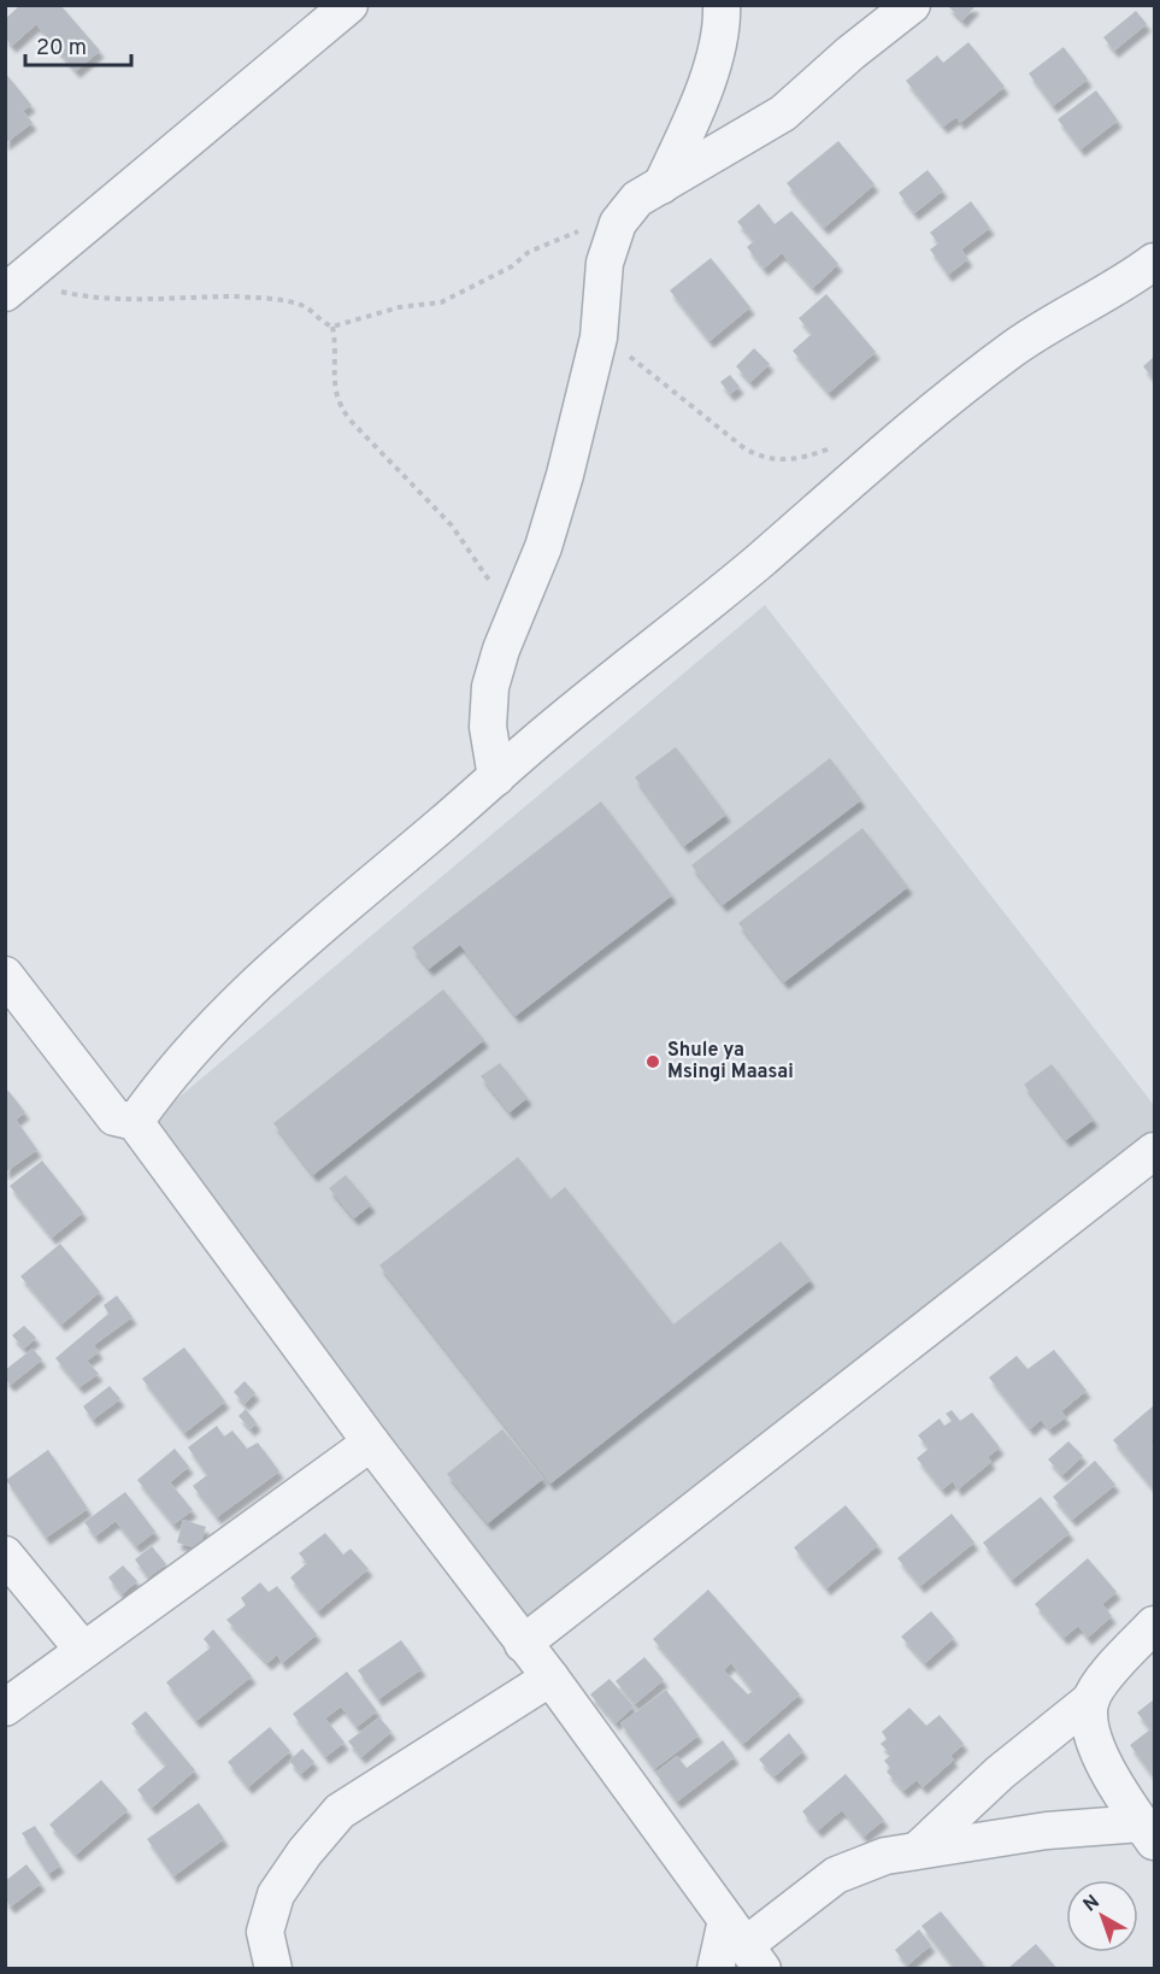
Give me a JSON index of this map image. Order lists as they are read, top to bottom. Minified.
{"places":["Shule ya Msingi Maasai"],"scale_bar":"20 m","north":"top left"}
